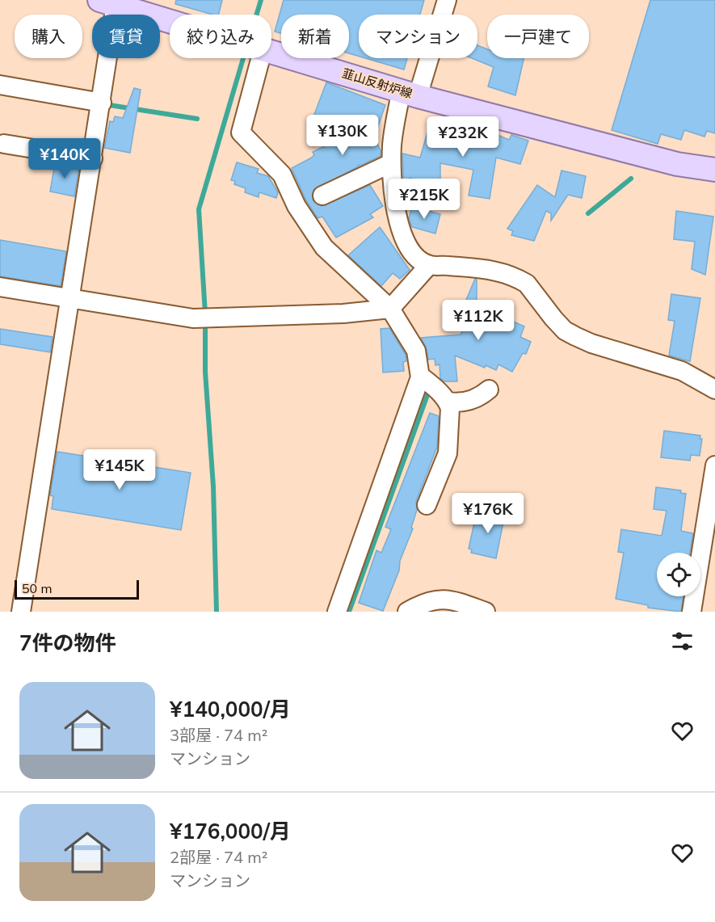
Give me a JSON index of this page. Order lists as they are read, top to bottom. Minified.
{"streets":{"main road":["韮山反射炉線"]},"scale_bar":"50 m","page":{"chip":["購入","賃貸","絞り込み","新着","マンション","一戸建て"],"price":["¥130K","¥232K","¥140K","¥215K","¥112K","¥145K","¥176K"],"scale":"50 m","heading":"7件の物件","list":[{"name":"¥140,000/月","note":"3部屋 · 74 m² · マンション"},{"name":"¥176,000/月","note":"2部屋 · 74 m² · マンション"}]}}
